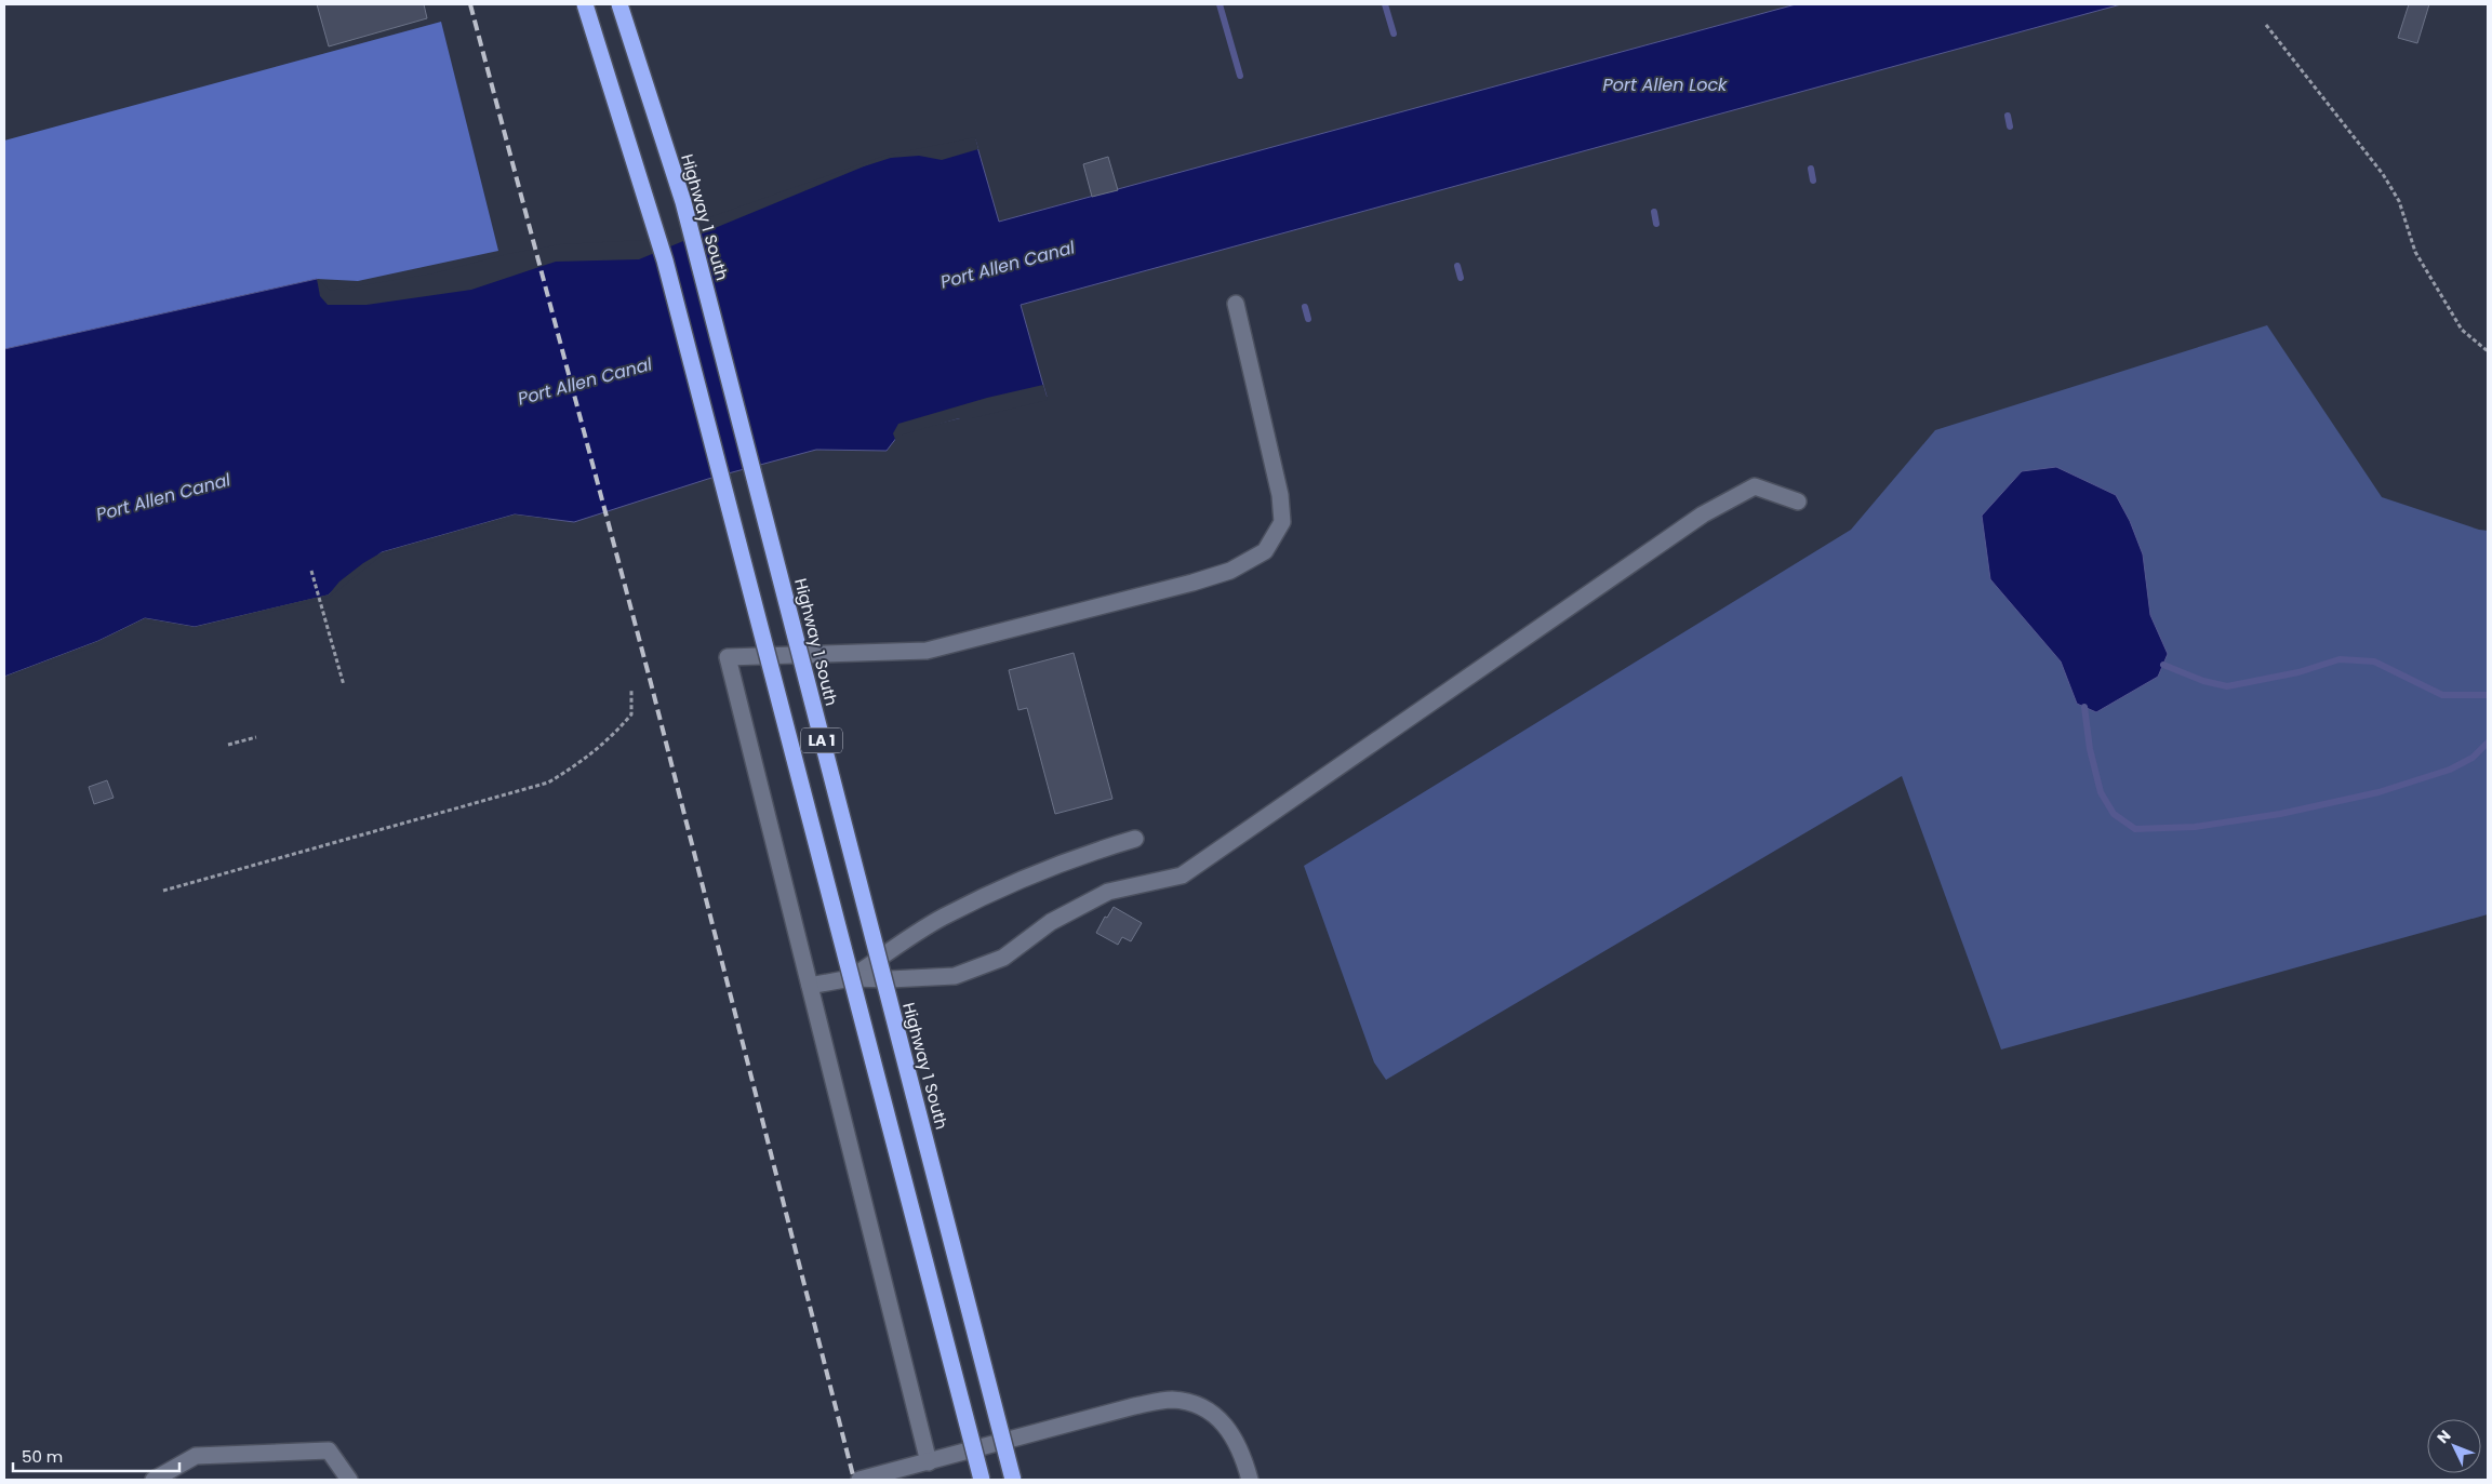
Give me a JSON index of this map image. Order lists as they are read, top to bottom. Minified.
{"streets":{"highway":["Highway 1 South","LA 1"]},"water":["Port Allen Lock","Port Allen Canal"],"scale_bar":"50 m","north":"top left"}
